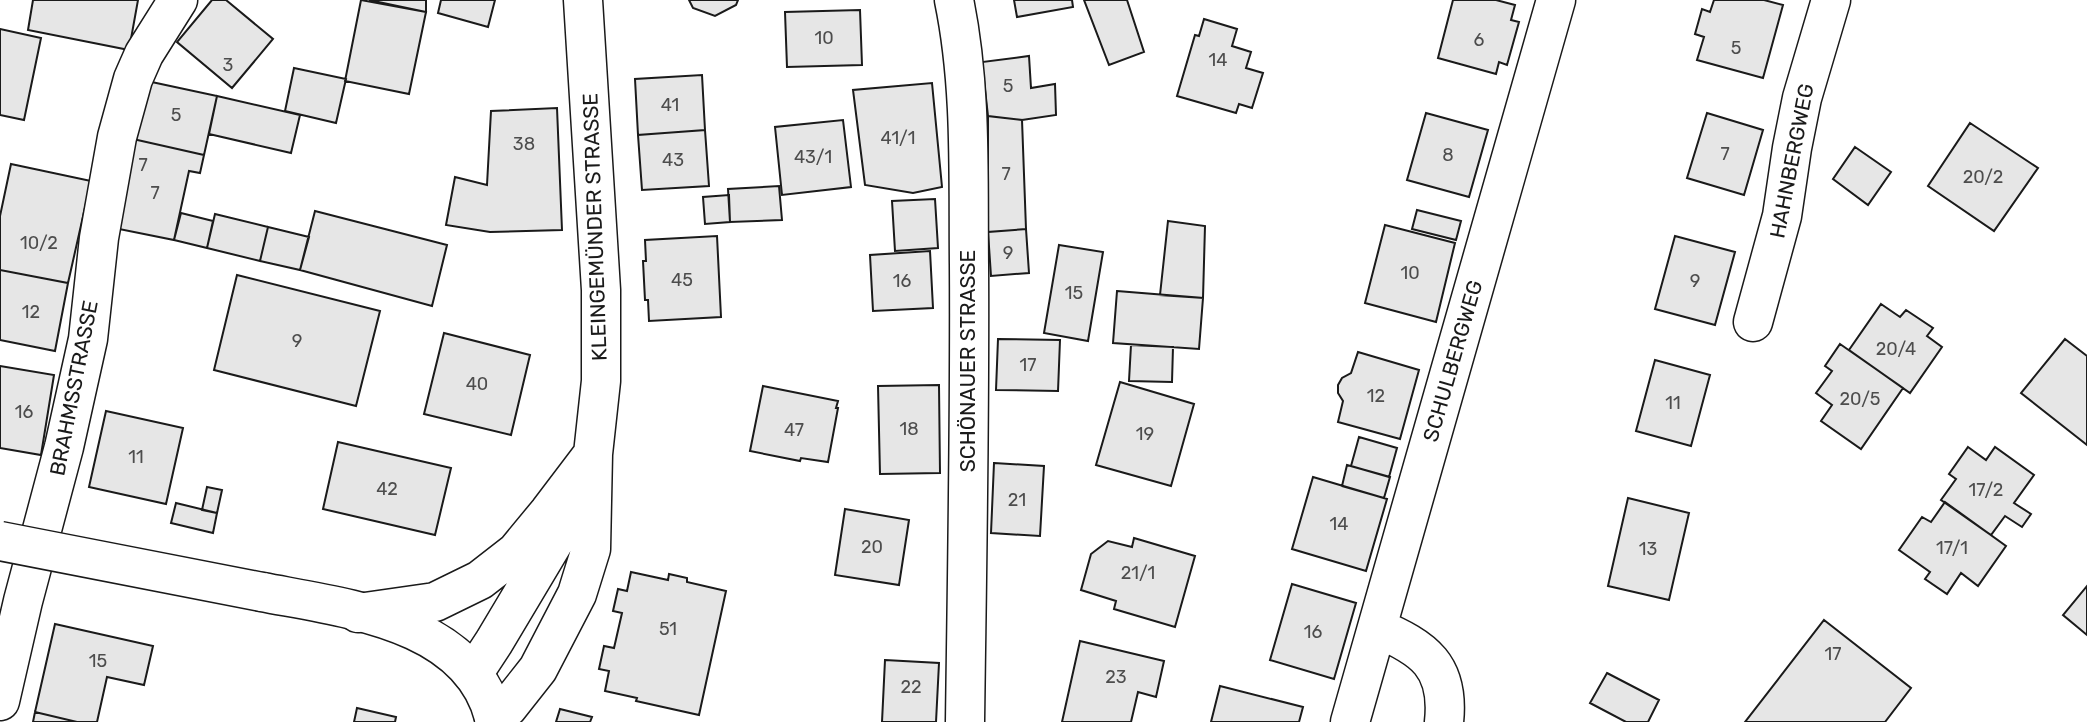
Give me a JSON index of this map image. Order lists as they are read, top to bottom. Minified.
{"streets":{"street":["HAHNBERGWEG","KLEINGEMÜNDER STRASSE","SCHÖNAUER STRASSE","SCHULBERGWEG","BRAHMSSTRASSE"]},"house_numbers":["10","6","5","14","3","5","41","5","41/1","38","7","8","43/1","43","7","7","20/2","7","10/2","9","10","45","16","9","15","12","9","20/4","17","40","12","20/5","11","16","18","47","19","11","42","17/2","21","14","20","17/1","13","21/1","51","16","17","15","23","22"]}
